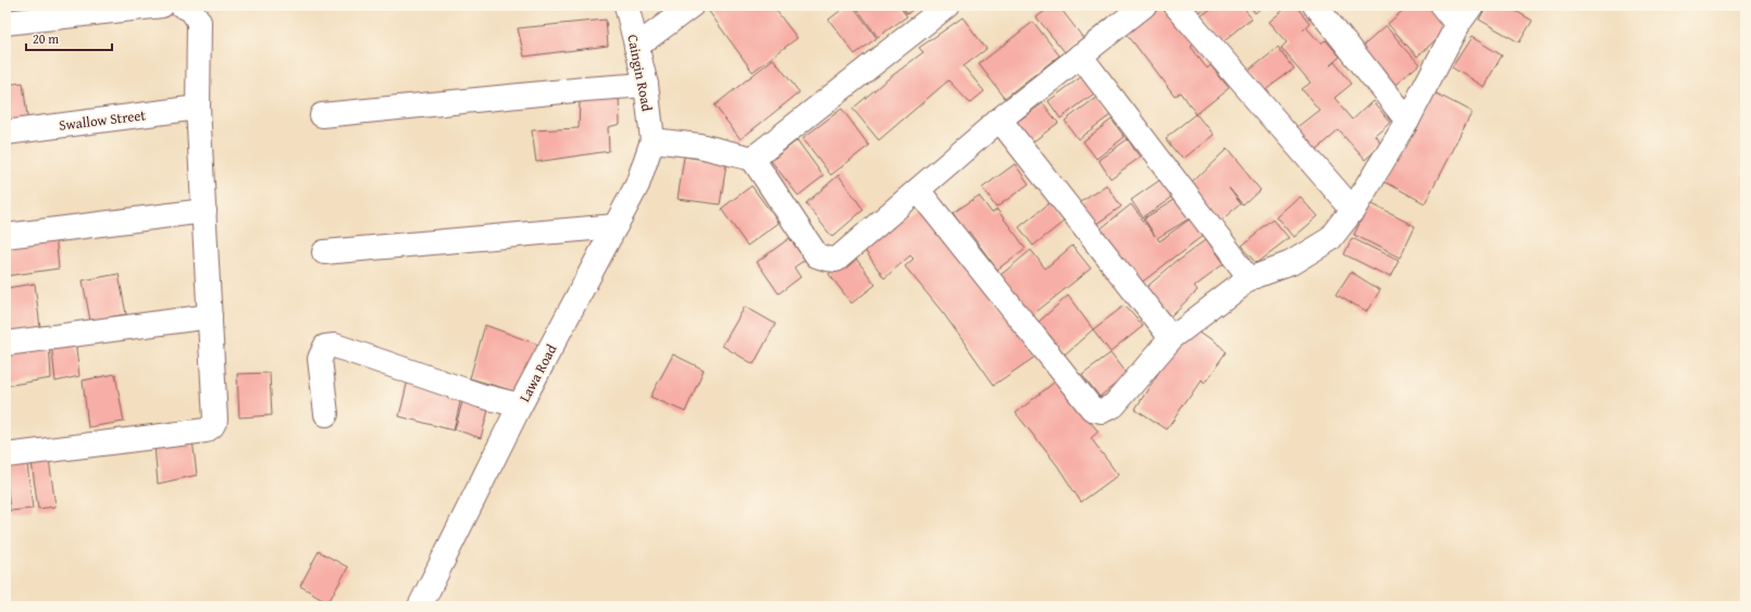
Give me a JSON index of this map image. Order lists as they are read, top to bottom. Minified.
{"streets":{"street":["Caingin Road","Swallow Street","Lawa Road"]},"crossings":[["Caingin Road","Lawa Road"]],"scale_bar":"20 m"}
